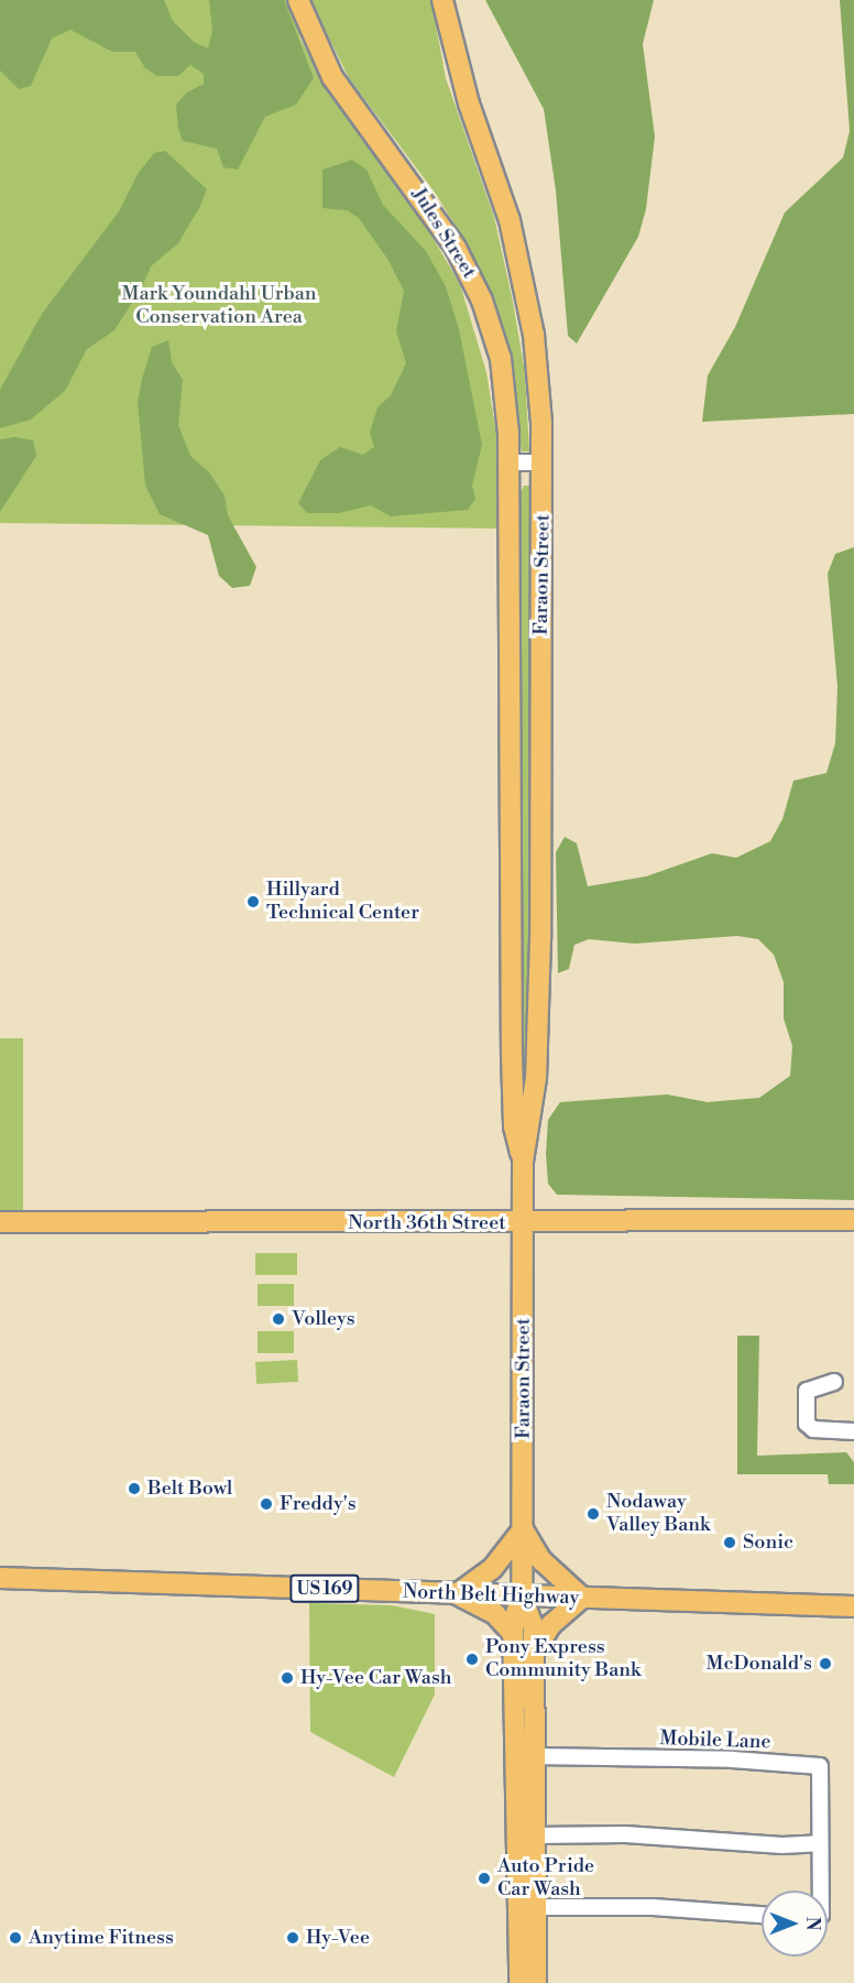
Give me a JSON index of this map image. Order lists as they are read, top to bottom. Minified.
{"streets":{"main road":["Jules Street","Faraon Street","North 36th Street","US 169","North Belt Highway"],"street":["Mobile Lane"]},"crossings":[["Jules Street","Faraon Street"],["Faraon Street","North 36th Street"],["Faraon Street","North Belt Highway"],["Faraon Street","Mobile Lane"]],"parks":["Mark Youndahl Urban Conservation Area"],"places":["Hillyard Technical Center","Volleys","Belt Bowl","Freddy's","Nodaway Valley Bank","Sonic","Pony Express Community Bank","McDonald's","Hy-Vee Car Wash","Auto Pride Car Wash","Anytime Fitness","Hy-Vee"],"north":"right"}
